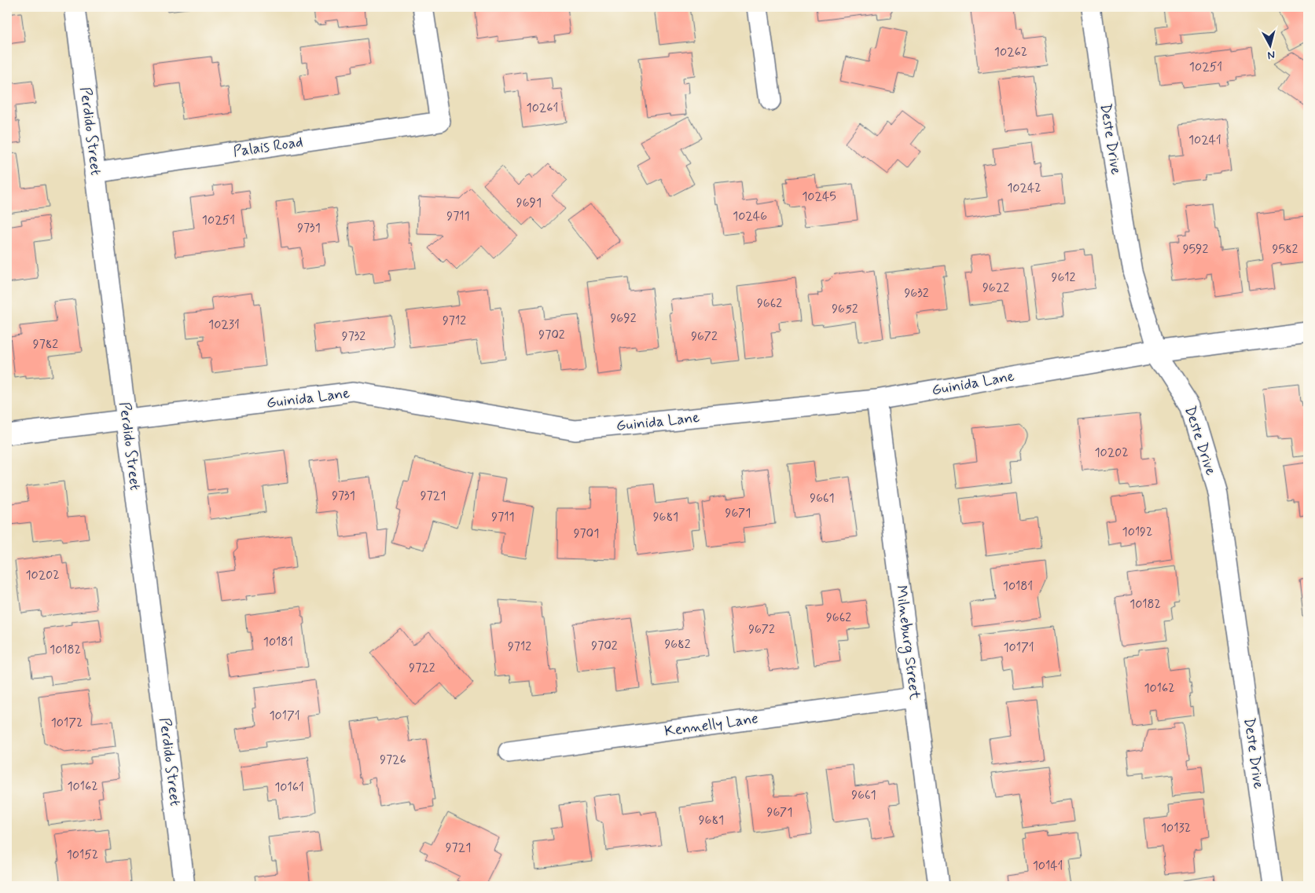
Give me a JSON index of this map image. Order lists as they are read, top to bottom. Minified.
{"streets":{"street":["Perdido Street","Deste Drive","Palais Road","Guinida Lane","Milneburg Street","Kennelly Lane"]},"crossings":[["Perdido Street","Palais Road"],["Perdido Street","Guinida Lane"],["Deste Drive","Guinida Lane"],["Guinida Lane","Milneburg Street"],["Milneburg Street","Kennelly Lane"]],"house_numbers":["10262","10251","10261","10241","10242","10245","9691","9711","10246","10251","9731","9592","9582","9612","9622","9632","9662","9652","9692","9712","10231","9702","9732","9672","9782","10202","9731","9721","9661","9671","9711","9681","10192","9701","10202","10181","10182","9662","9672","10181","9682","9702","9712","10171","10182","9722","10162","10171","10172","9726","10162","10161","9661","9671","9681","10132","9721","10152","10141"],"north":"bottom"}
